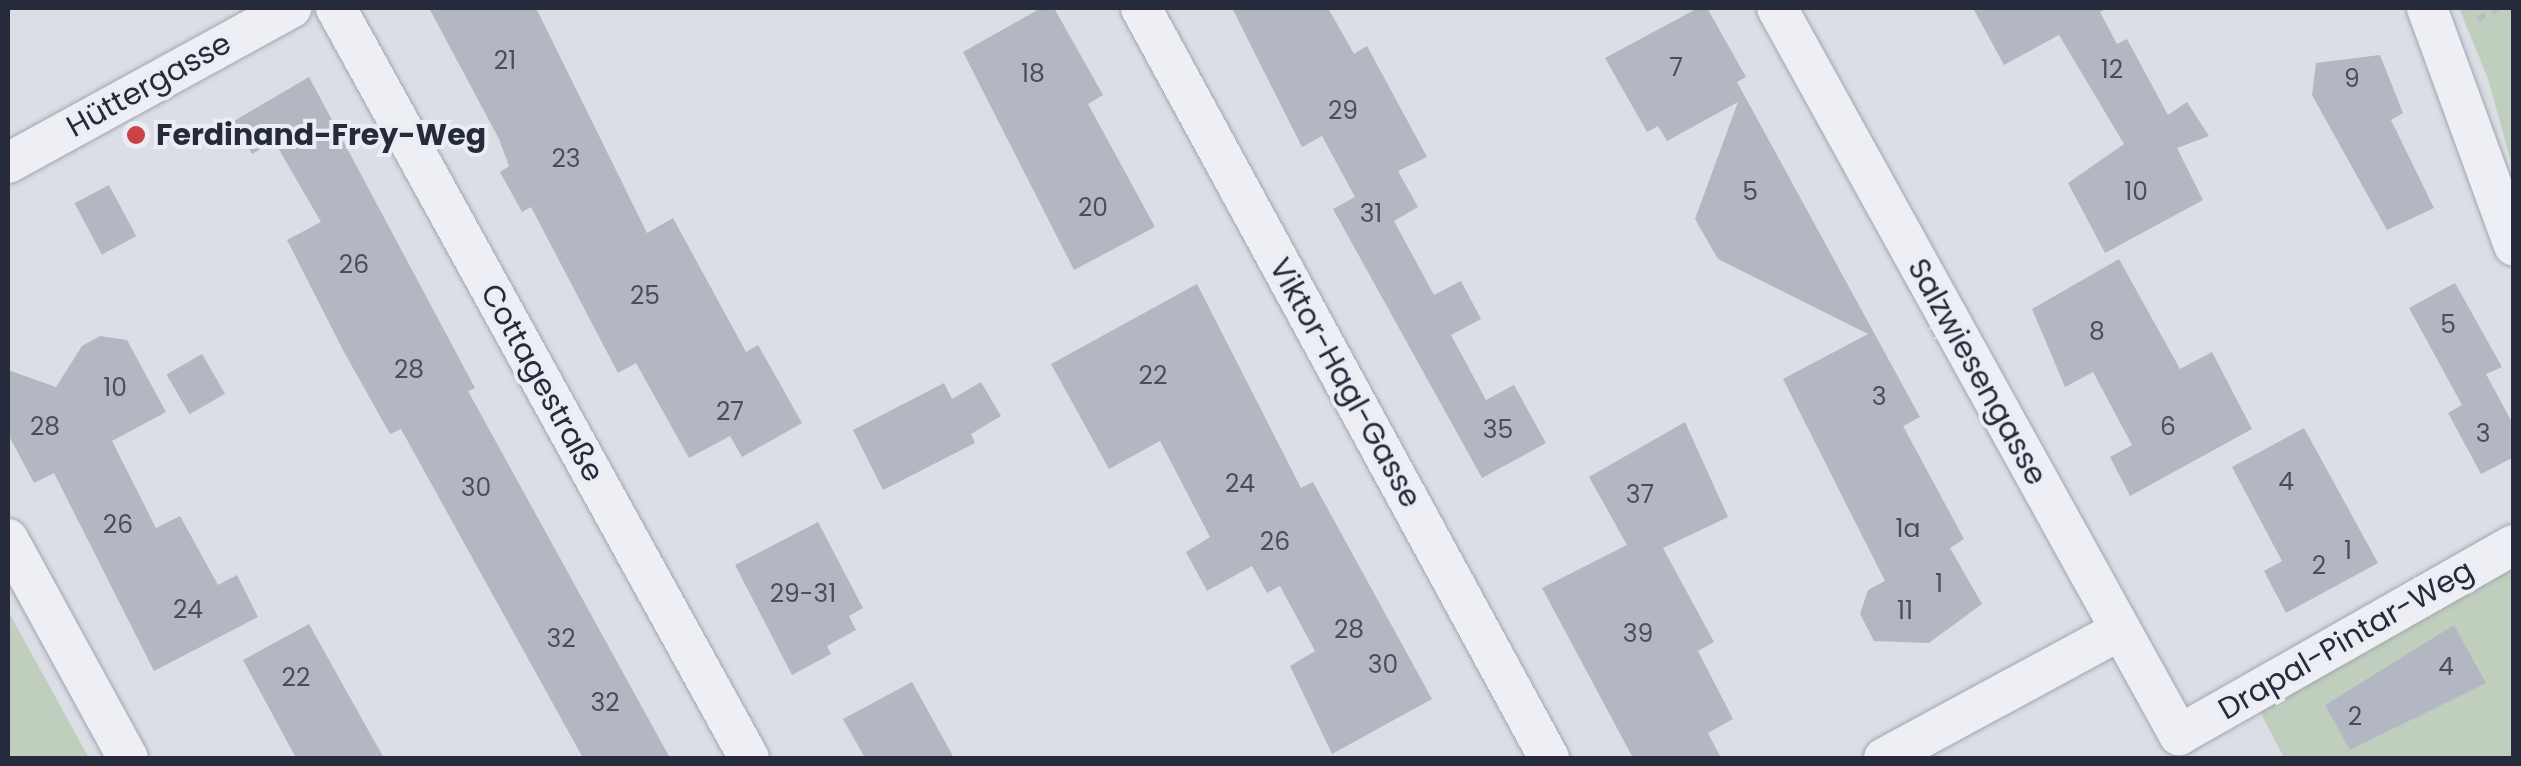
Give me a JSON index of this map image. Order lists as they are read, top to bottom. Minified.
{"streets":{"street":["Hüttergasse","Salzwiesengasse","Cottagestraße","Viktor-Hagl-Gasse","Drapal-Pintar-Weg"]},"crossings":[["Salzwiesengasse","Drapal-Pintar-Weg"]],"places":["Ferdinand-Frey-Weg"],"house_numbers":["21","7","12","18","9","29","23","5","10","20","31","26","25","5","8","28","22","10","3","27","28","6","35","3","4","24","30","37","26","1a","26","1","2","1","29-31","24","11","28","39","32","30","4","22","32","2"]}
